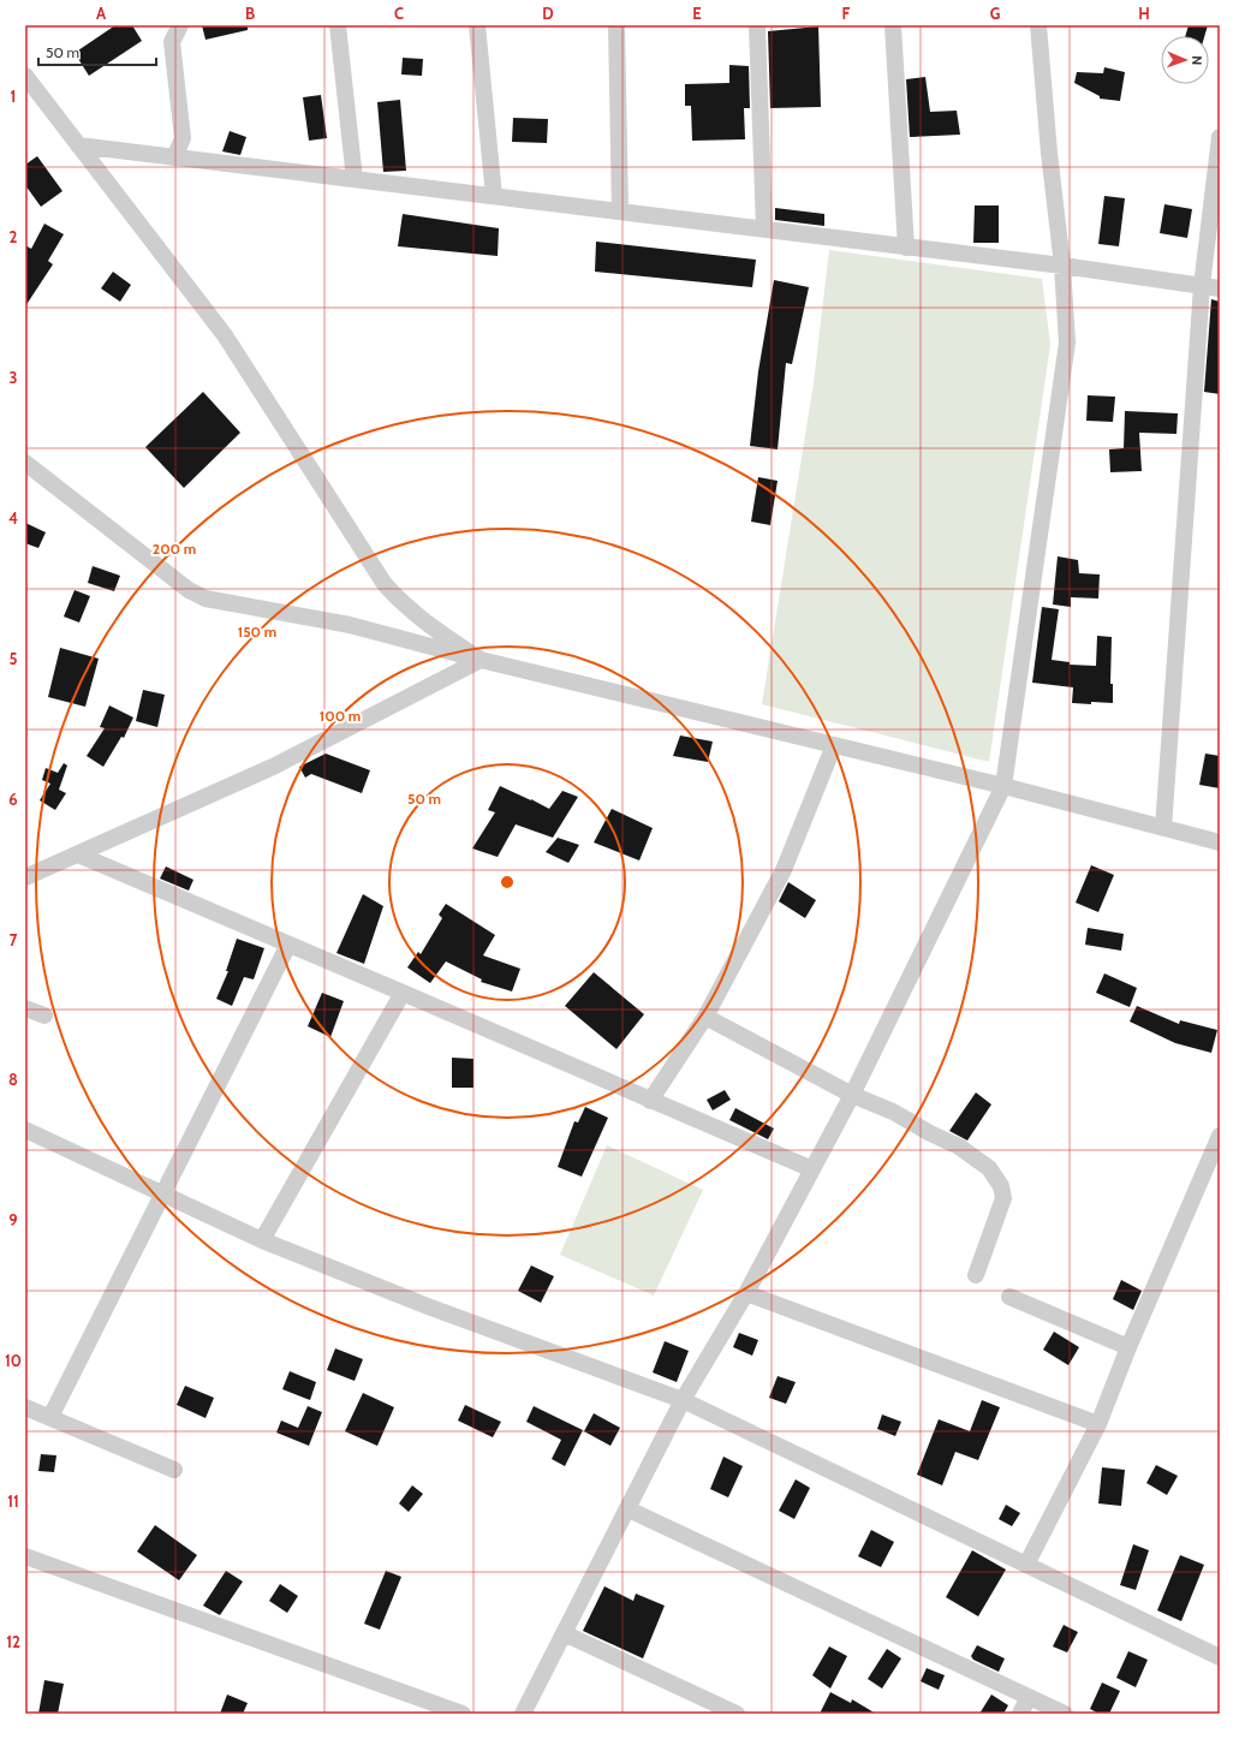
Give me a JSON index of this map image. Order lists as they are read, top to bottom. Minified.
{"scale_bar":"50 m","north":"right","grid":{"columns":["A","B","C","D","E","F","G","H"],"rows":["1","2","3","4","5","6","7","8","9","10","11","12"]},"rings":["200 m","150 m","100 m","50 m"]}
